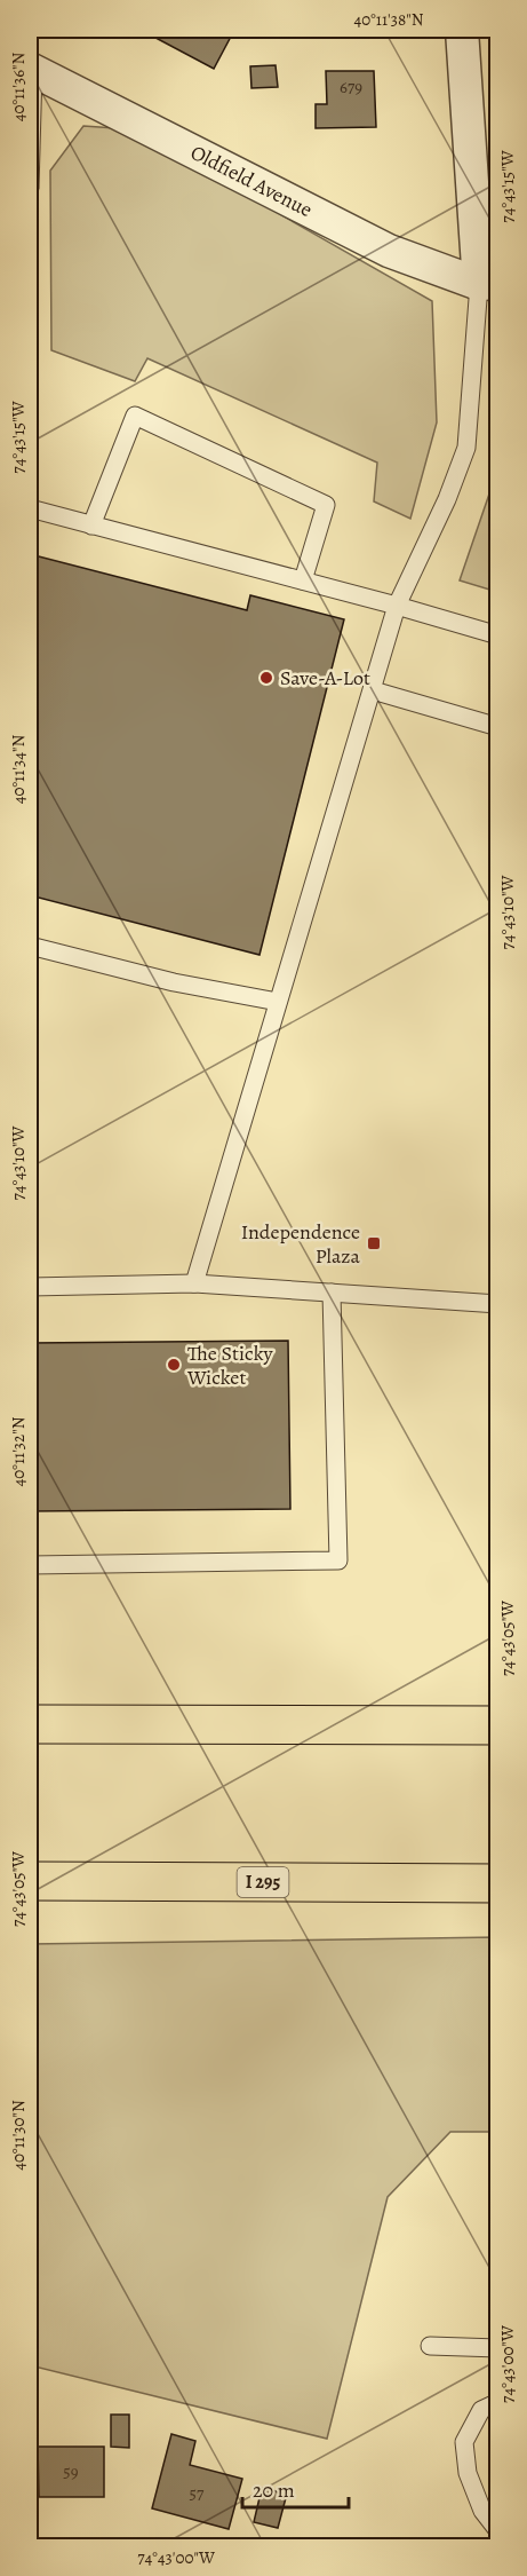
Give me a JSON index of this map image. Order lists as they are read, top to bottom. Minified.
{"streets":{"highway":["I 295"],"street":["Oldfield Avenue"]},"places":{"other":["Save-A-Lot","The Sticky Wicket"],"transit":["Independence Plaza"]},"house_numbers":["679","59","57"],"scale_bar":"20 m","coordinates":["40°11'38\"N","40°11'36\"N","74°43'15\"W","40°11'34\"N","74°43'10\"W","40°11'32\"N","74°43'05\"W","40°11'30\"N","74°43'00\"W"]}
